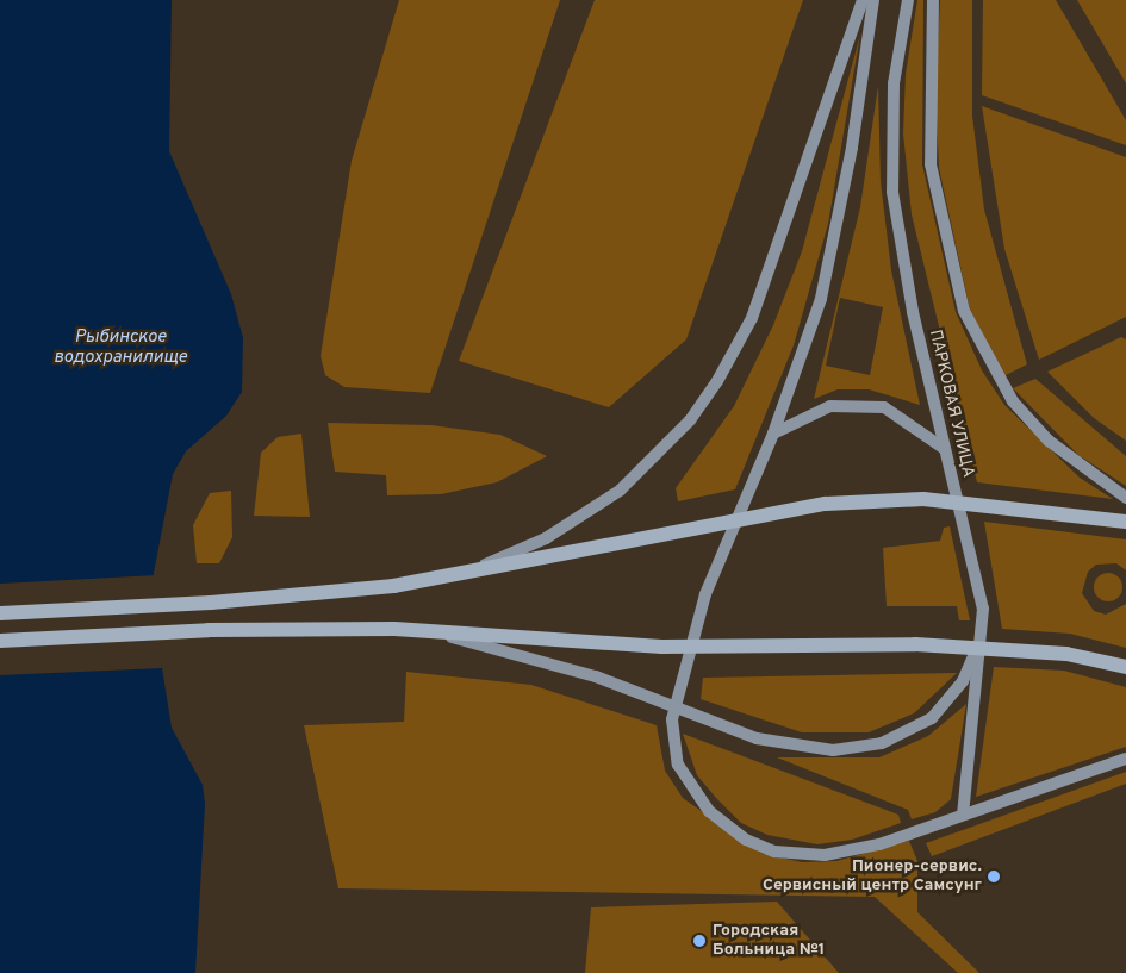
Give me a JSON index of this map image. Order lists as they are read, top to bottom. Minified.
{"streets":{"main road":["ПАРКОВАЯ УЛИЦА"]},"water":["Рыбинское водохранилище"],"places":["Пионер-сервис. Сервисный центр Самсунг","Городская Больница №1"]}
